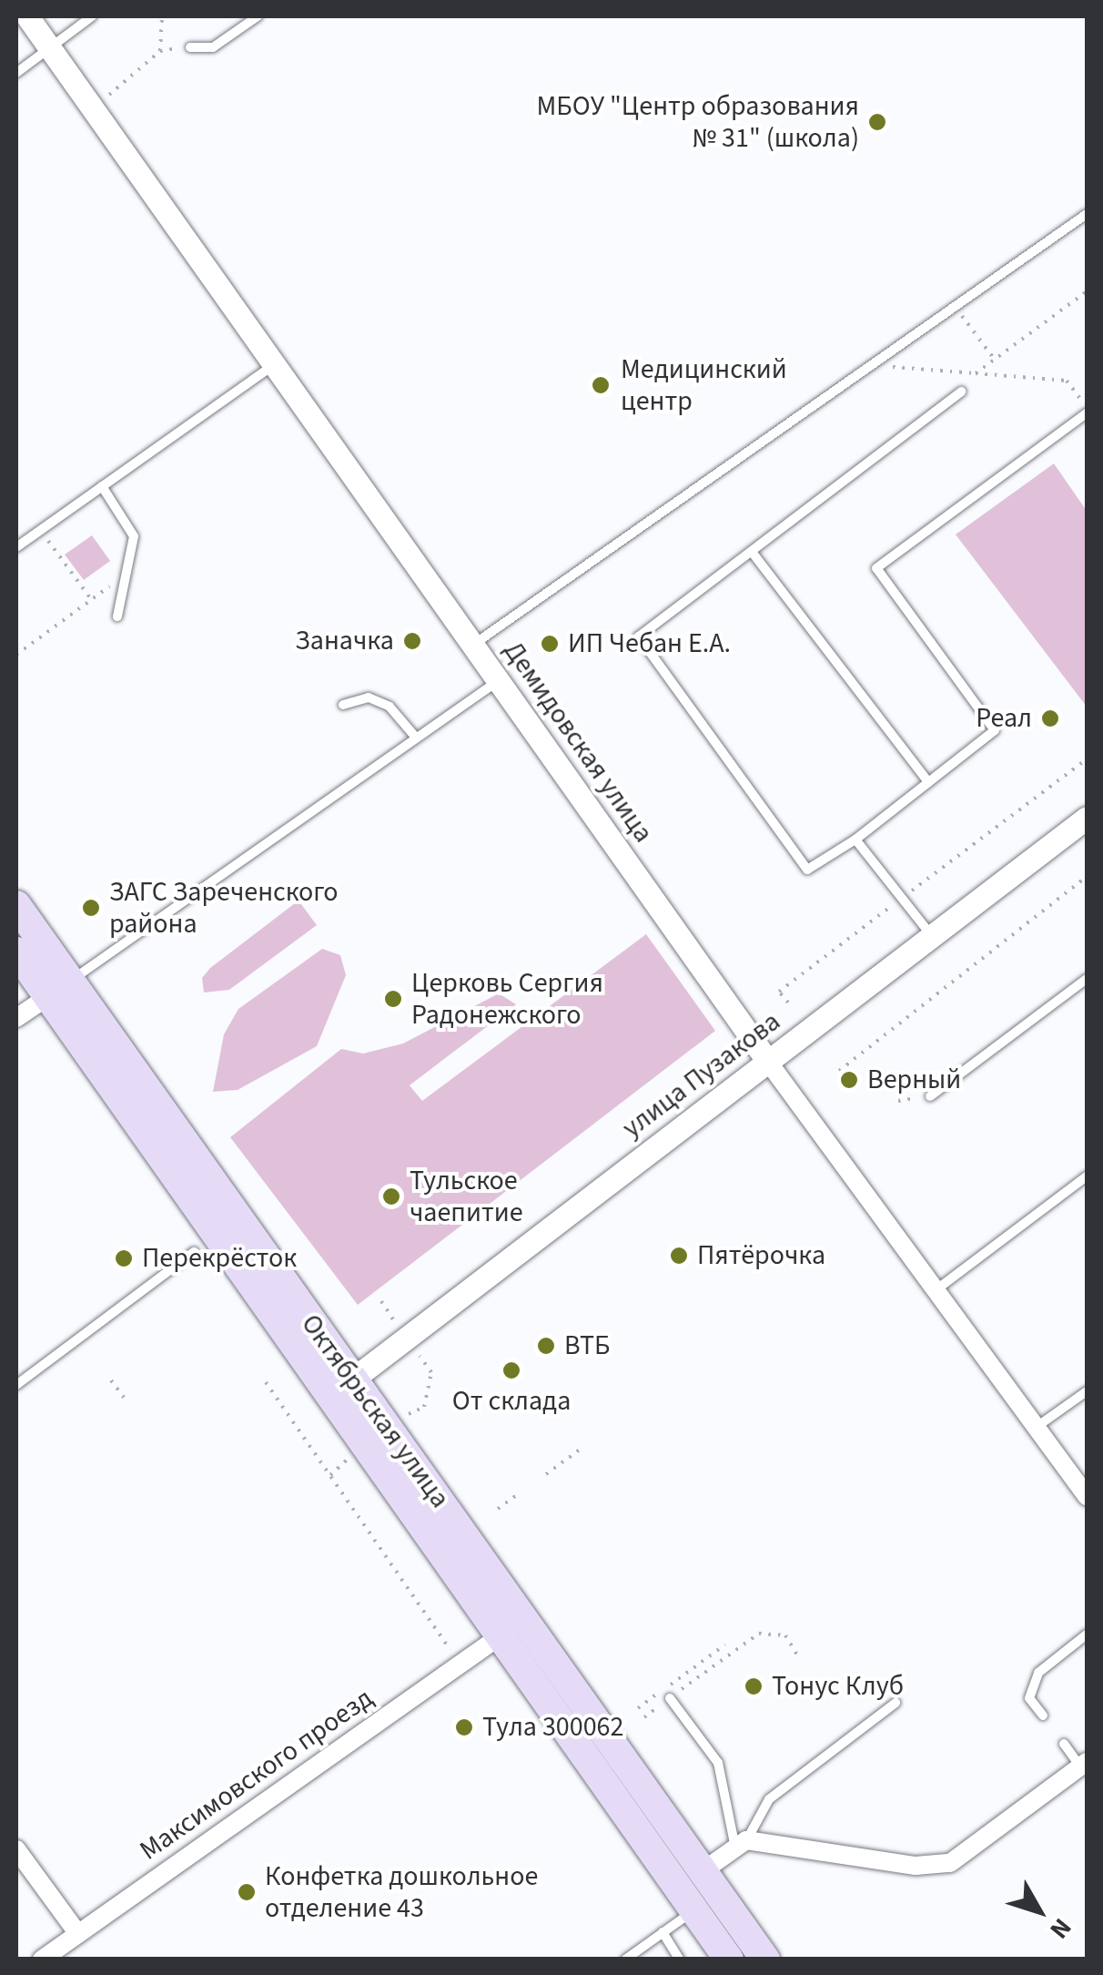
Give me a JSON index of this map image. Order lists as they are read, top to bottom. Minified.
{"streets":{"main road":["Октябрьская улица"],"street":["Демидовская улица","улица Пузакова","Максимовского проезд"]},"crossings":[["Демидовская улица","улица Пузакова"],["улица Пузакова","Октябрьская улица"],["Октябрьская улица","Максимовского проезд"]],"places":["МБОУ \"Центр образования № 31\" (школа)","Медицинский центр","Заначка","ИП Чебан Е.А.","Реал","ЗАГС Зареченского района","Церковь Сергия Радонежского","Верный","Тульское чаепитие","Пятёрочка","Перекрёсток","ВТБ","От склада","Тонус Клуб","Тула 300062","Конфетка дошкольное отделение 43"],"north":"bottom right"}
